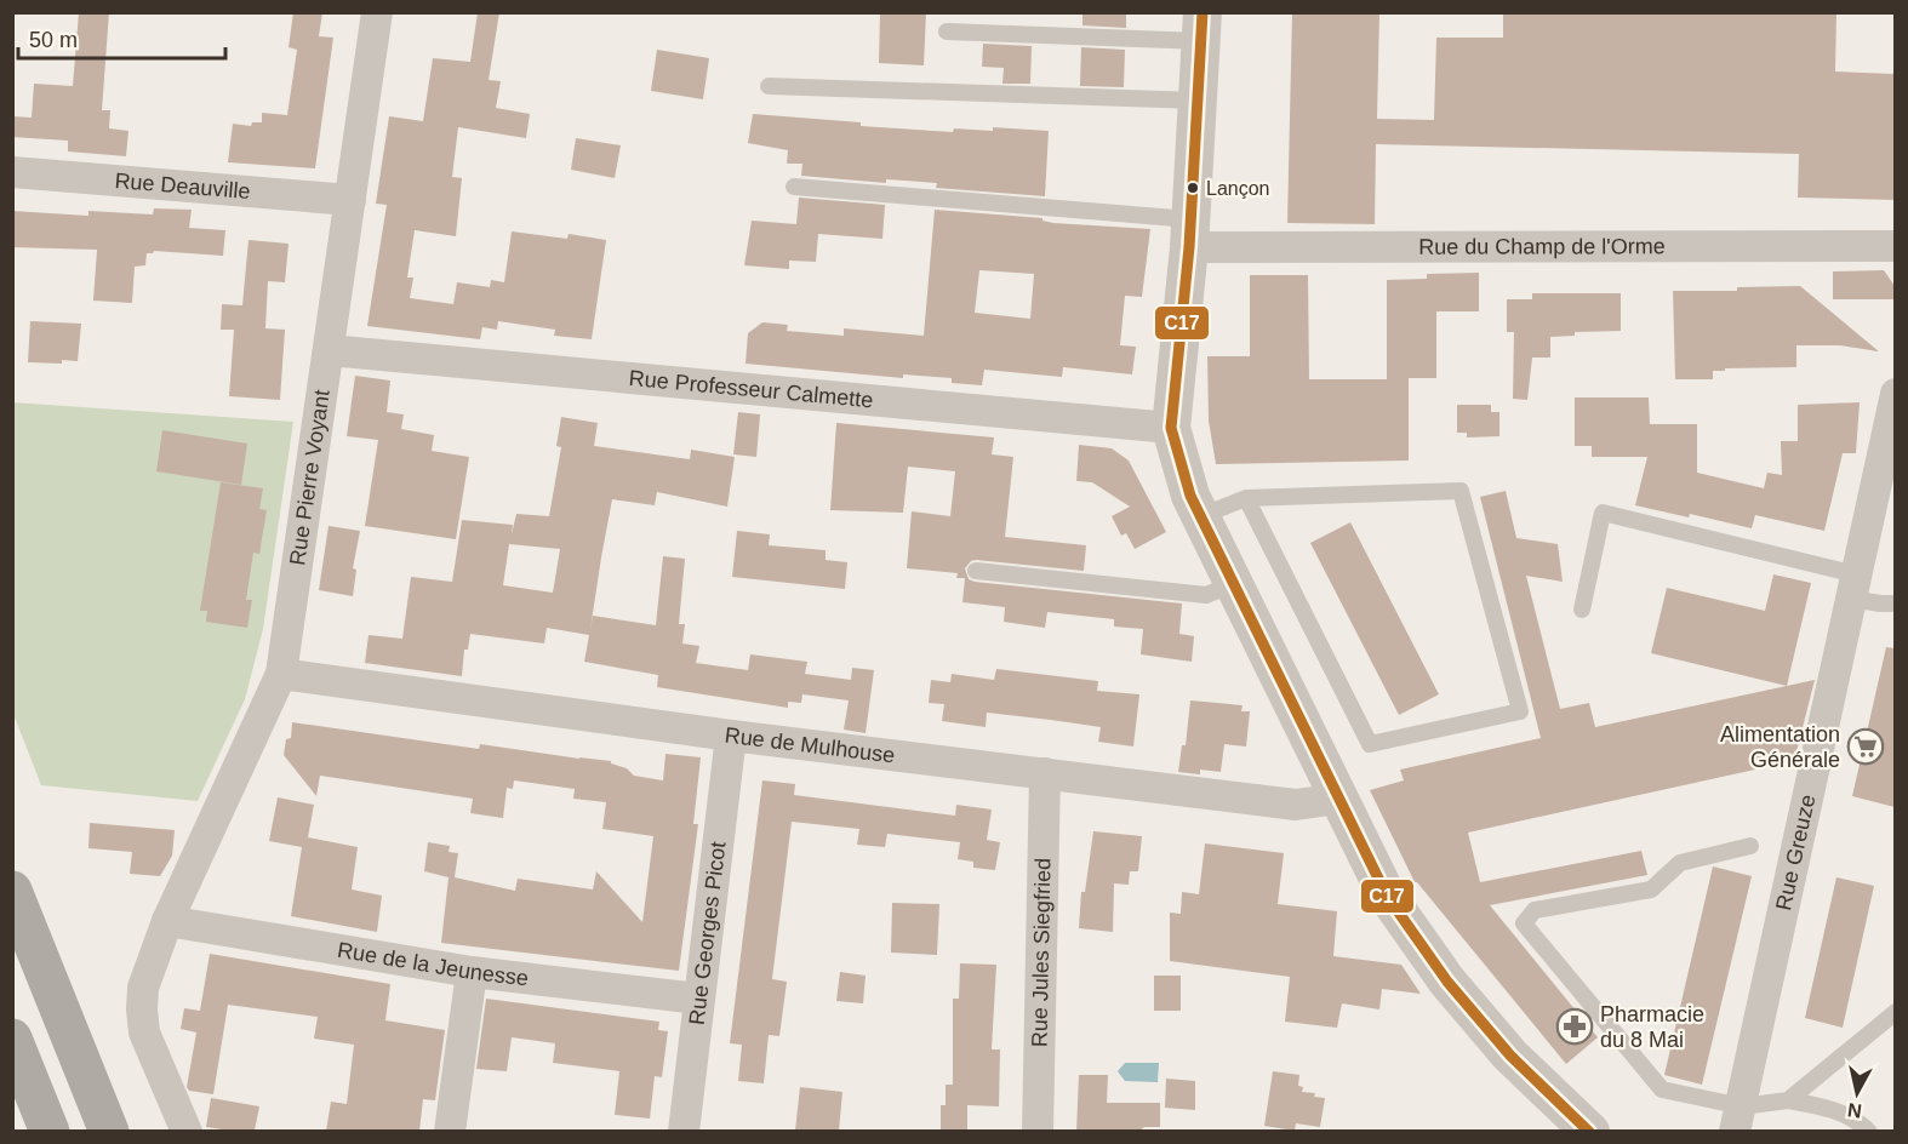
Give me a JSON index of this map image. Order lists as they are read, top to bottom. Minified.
{"streets":{"street":["Rue Deauville","Rue du Champ de l'Orme","Rue Professeur Calmette","Rue Pierre Voyant","Rue de Mulhouse","Rue Greuze","Rue Georges Picot","Rue Jules Siegfried","Rue de la Jeunesse"]},"crossings":[["Rue Deauville","Rue Pierre Voyant"],["Rue Professeur Calmette","Rue Pierre Voyant"],["Rue Pierre Voyant","Rue de Mulhouse"],["Rue Pierre Voyant","Rue de la Jeunesse"],["Rue de Mulhouse","Rue Georges Picot"],["Rue de Mulhouse","Rue Jules Siegfried"],["Rue Georges Picot","Rue de la Jeunesse"]],"places":{"other":["Lançon"],"supermarket":["Alimentation Générale"],"pharmacy":["Pharmacie du 8 Mai"]},"lines":["transit line C17"],"scale_bar":"50 m","north":"bottom"}
